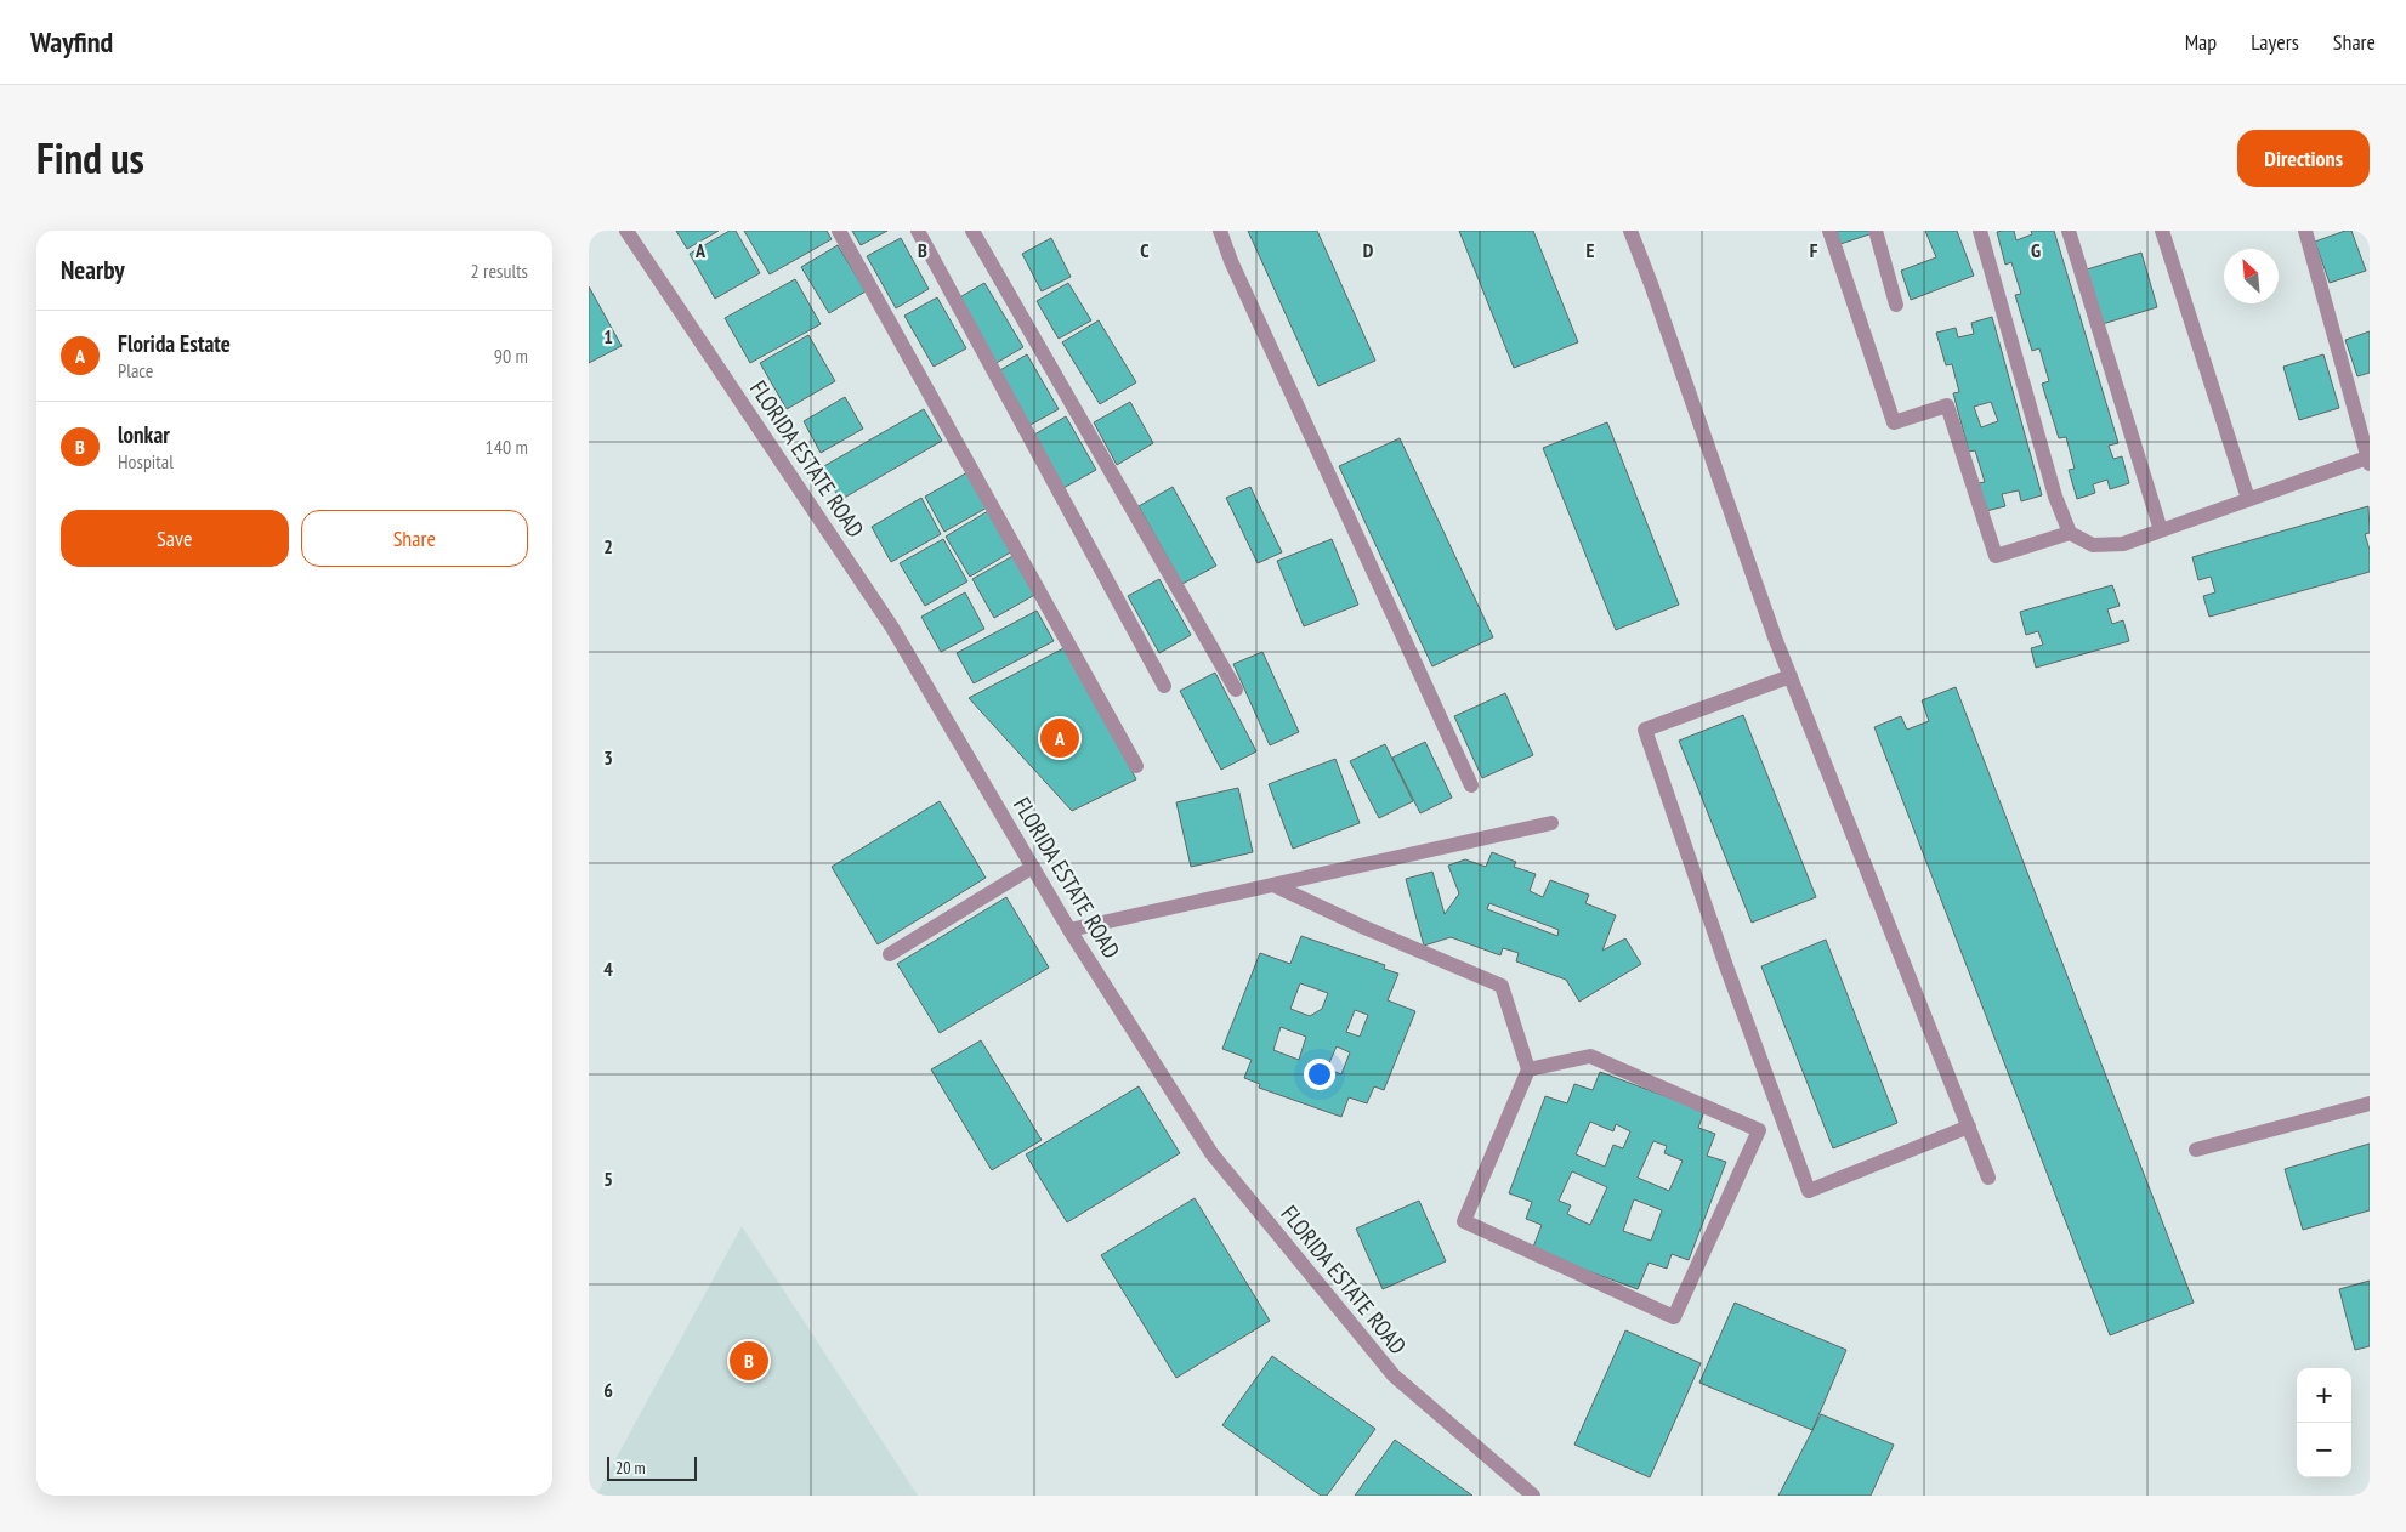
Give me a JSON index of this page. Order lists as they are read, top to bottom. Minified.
{"streets":{"street":["FLORIDA ESTATE ROAD"]},"scale_bar":"20 m","north":"top left","page":{"header":"Wayfind","nav":["Map","Layers","Share"],"title":"Find us","buttons":["Directions",["Save","Share"]],"heading":["Nearby","2 results"],"list":[{"mark":"A","name":"Florida Estate","note":"Place","value":"90 m"},{"mark":"B","name":"lonkar","note":"Hospital","value":"140 m"}],"pins":["A","B"],"map_buttons":["+","−"],"scale":"20 m"},"grid":{"columns":["A","B","C","D","E","F","G"],"rows":["1","2","3","4","5","6"]}}
